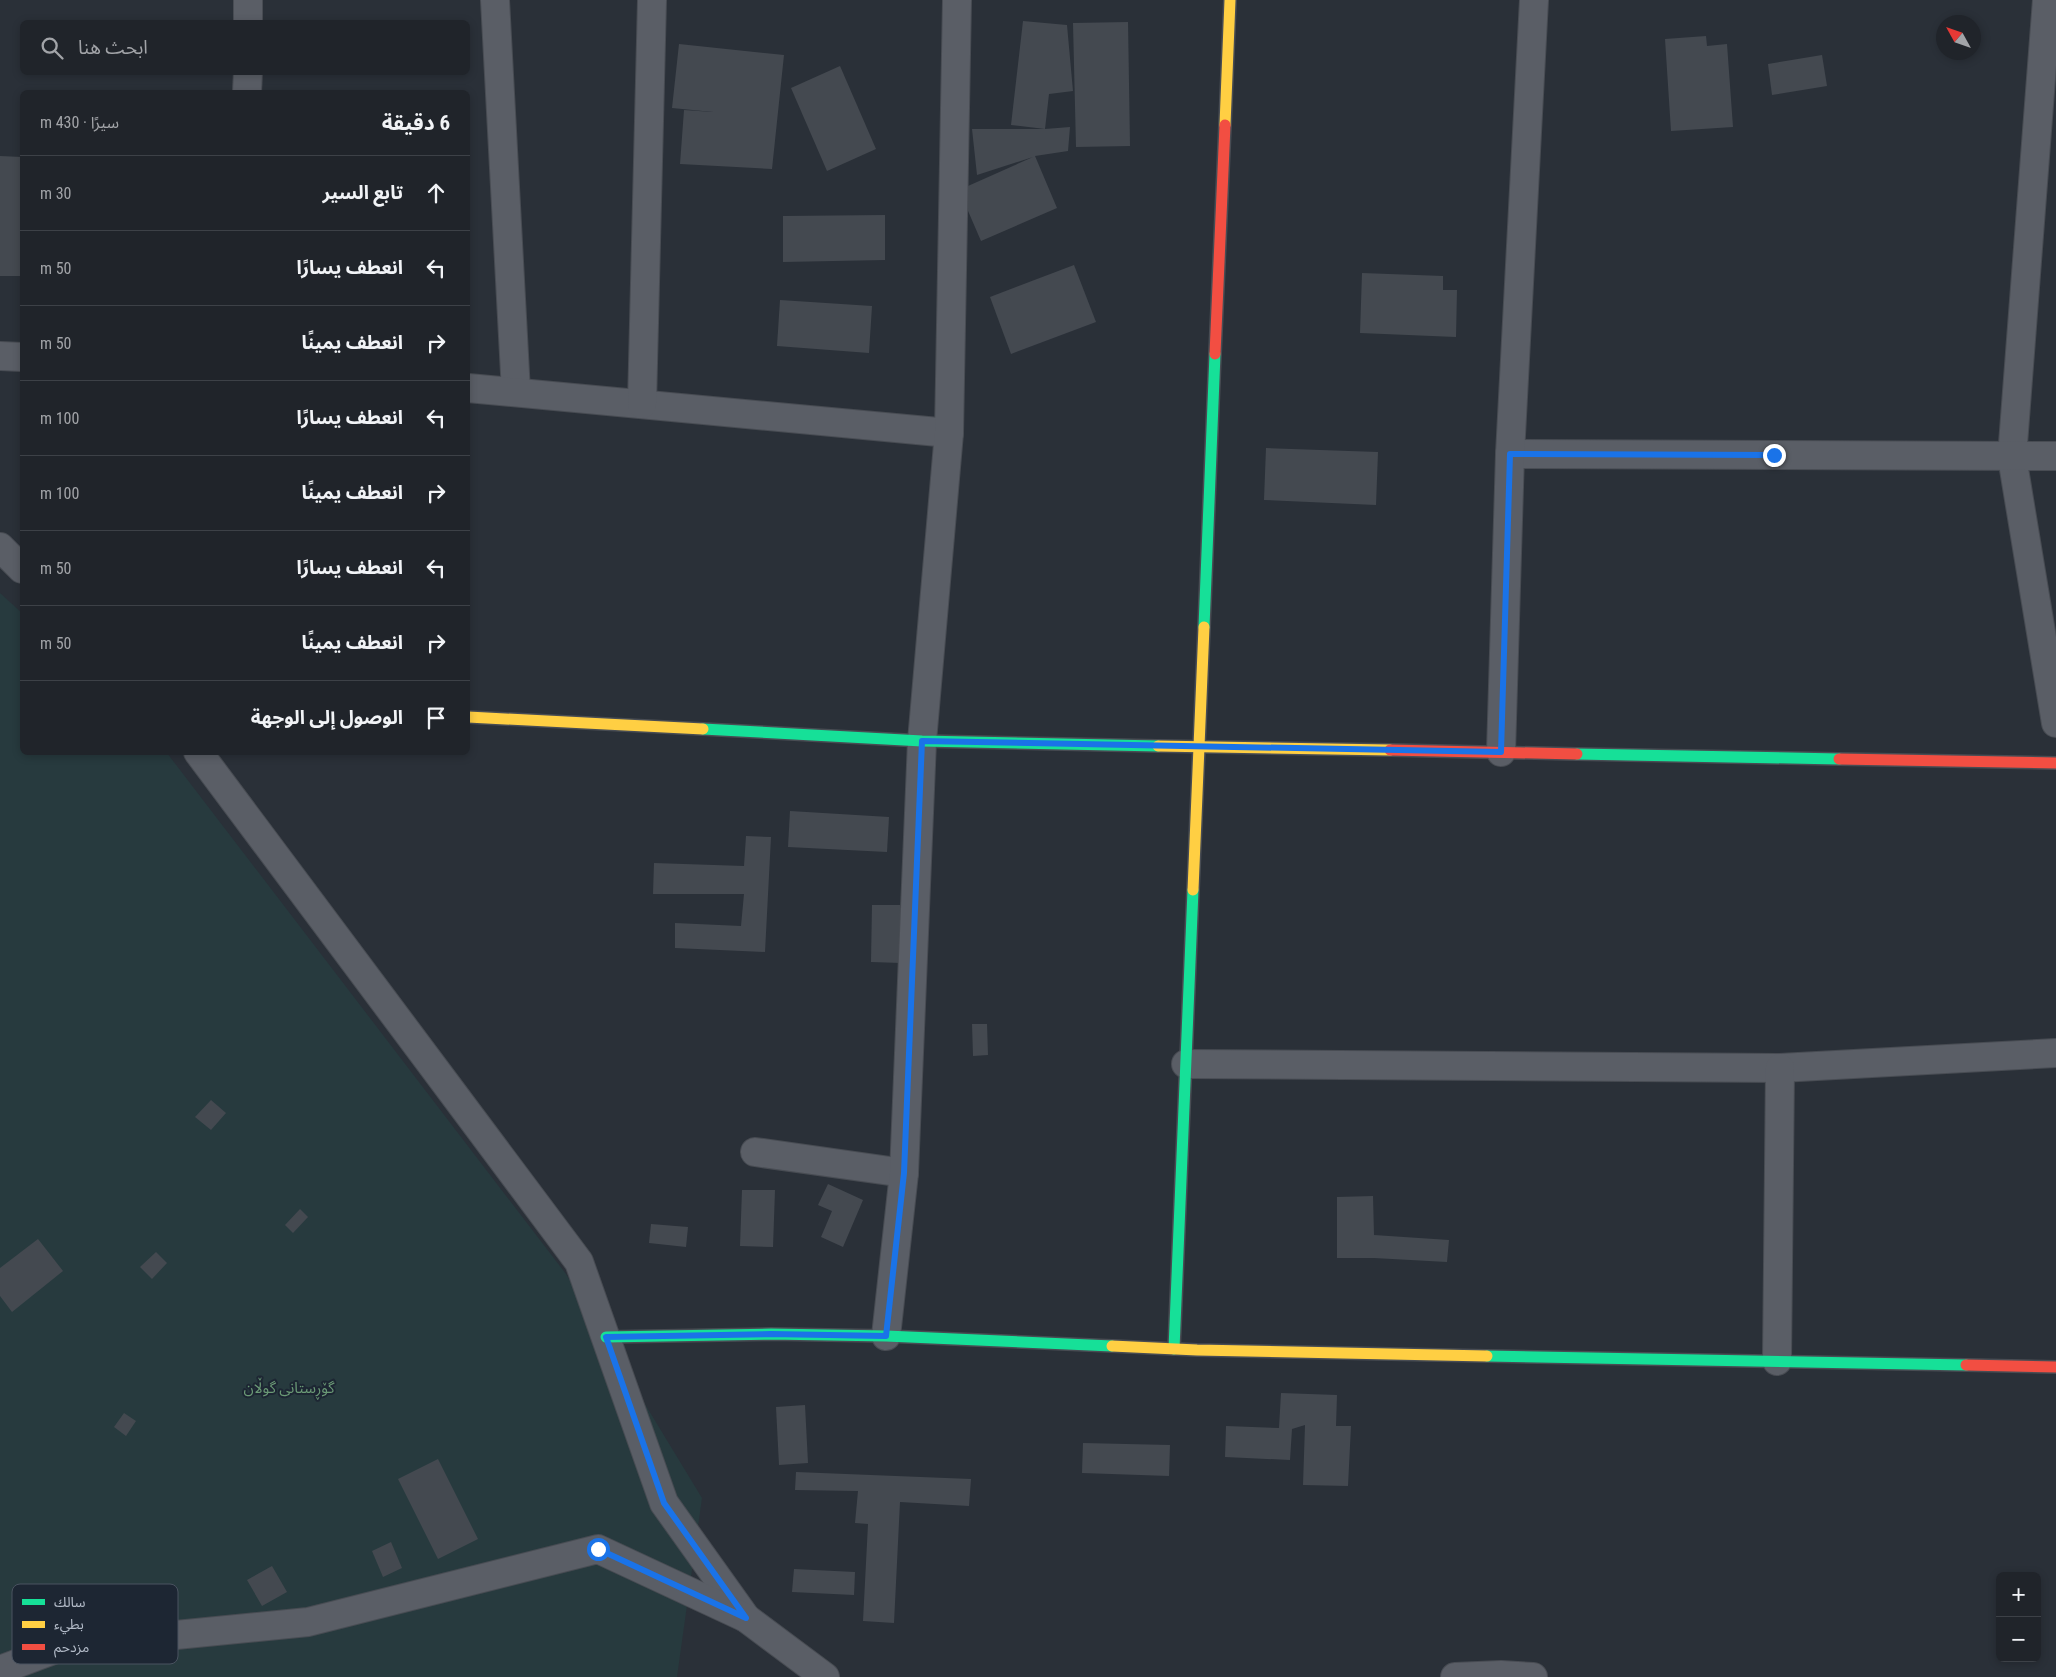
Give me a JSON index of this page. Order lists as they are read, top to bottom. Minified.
{"parks":["گۆڕستانی گوڵان"],"legend":["سالك","بطيء","مزدحم"],"north":"top left","page":{"search":"ابحث هنا","heading":["6 دقيقة","سيرًا · 430 m"],"list":[["تابع السير","30 m"],["انعطف يسارًا","50 m"],["انعطف يمينًا","50 m"],["انعطف يسارًا","100 m"],["انعطف يمينًا","100 m"],["انعطف يسارًا","50 m"],["انعطف يمينًا","50 m"],"الوصول إلى الوجهة"],"map_buttons":["+","−"]}}
